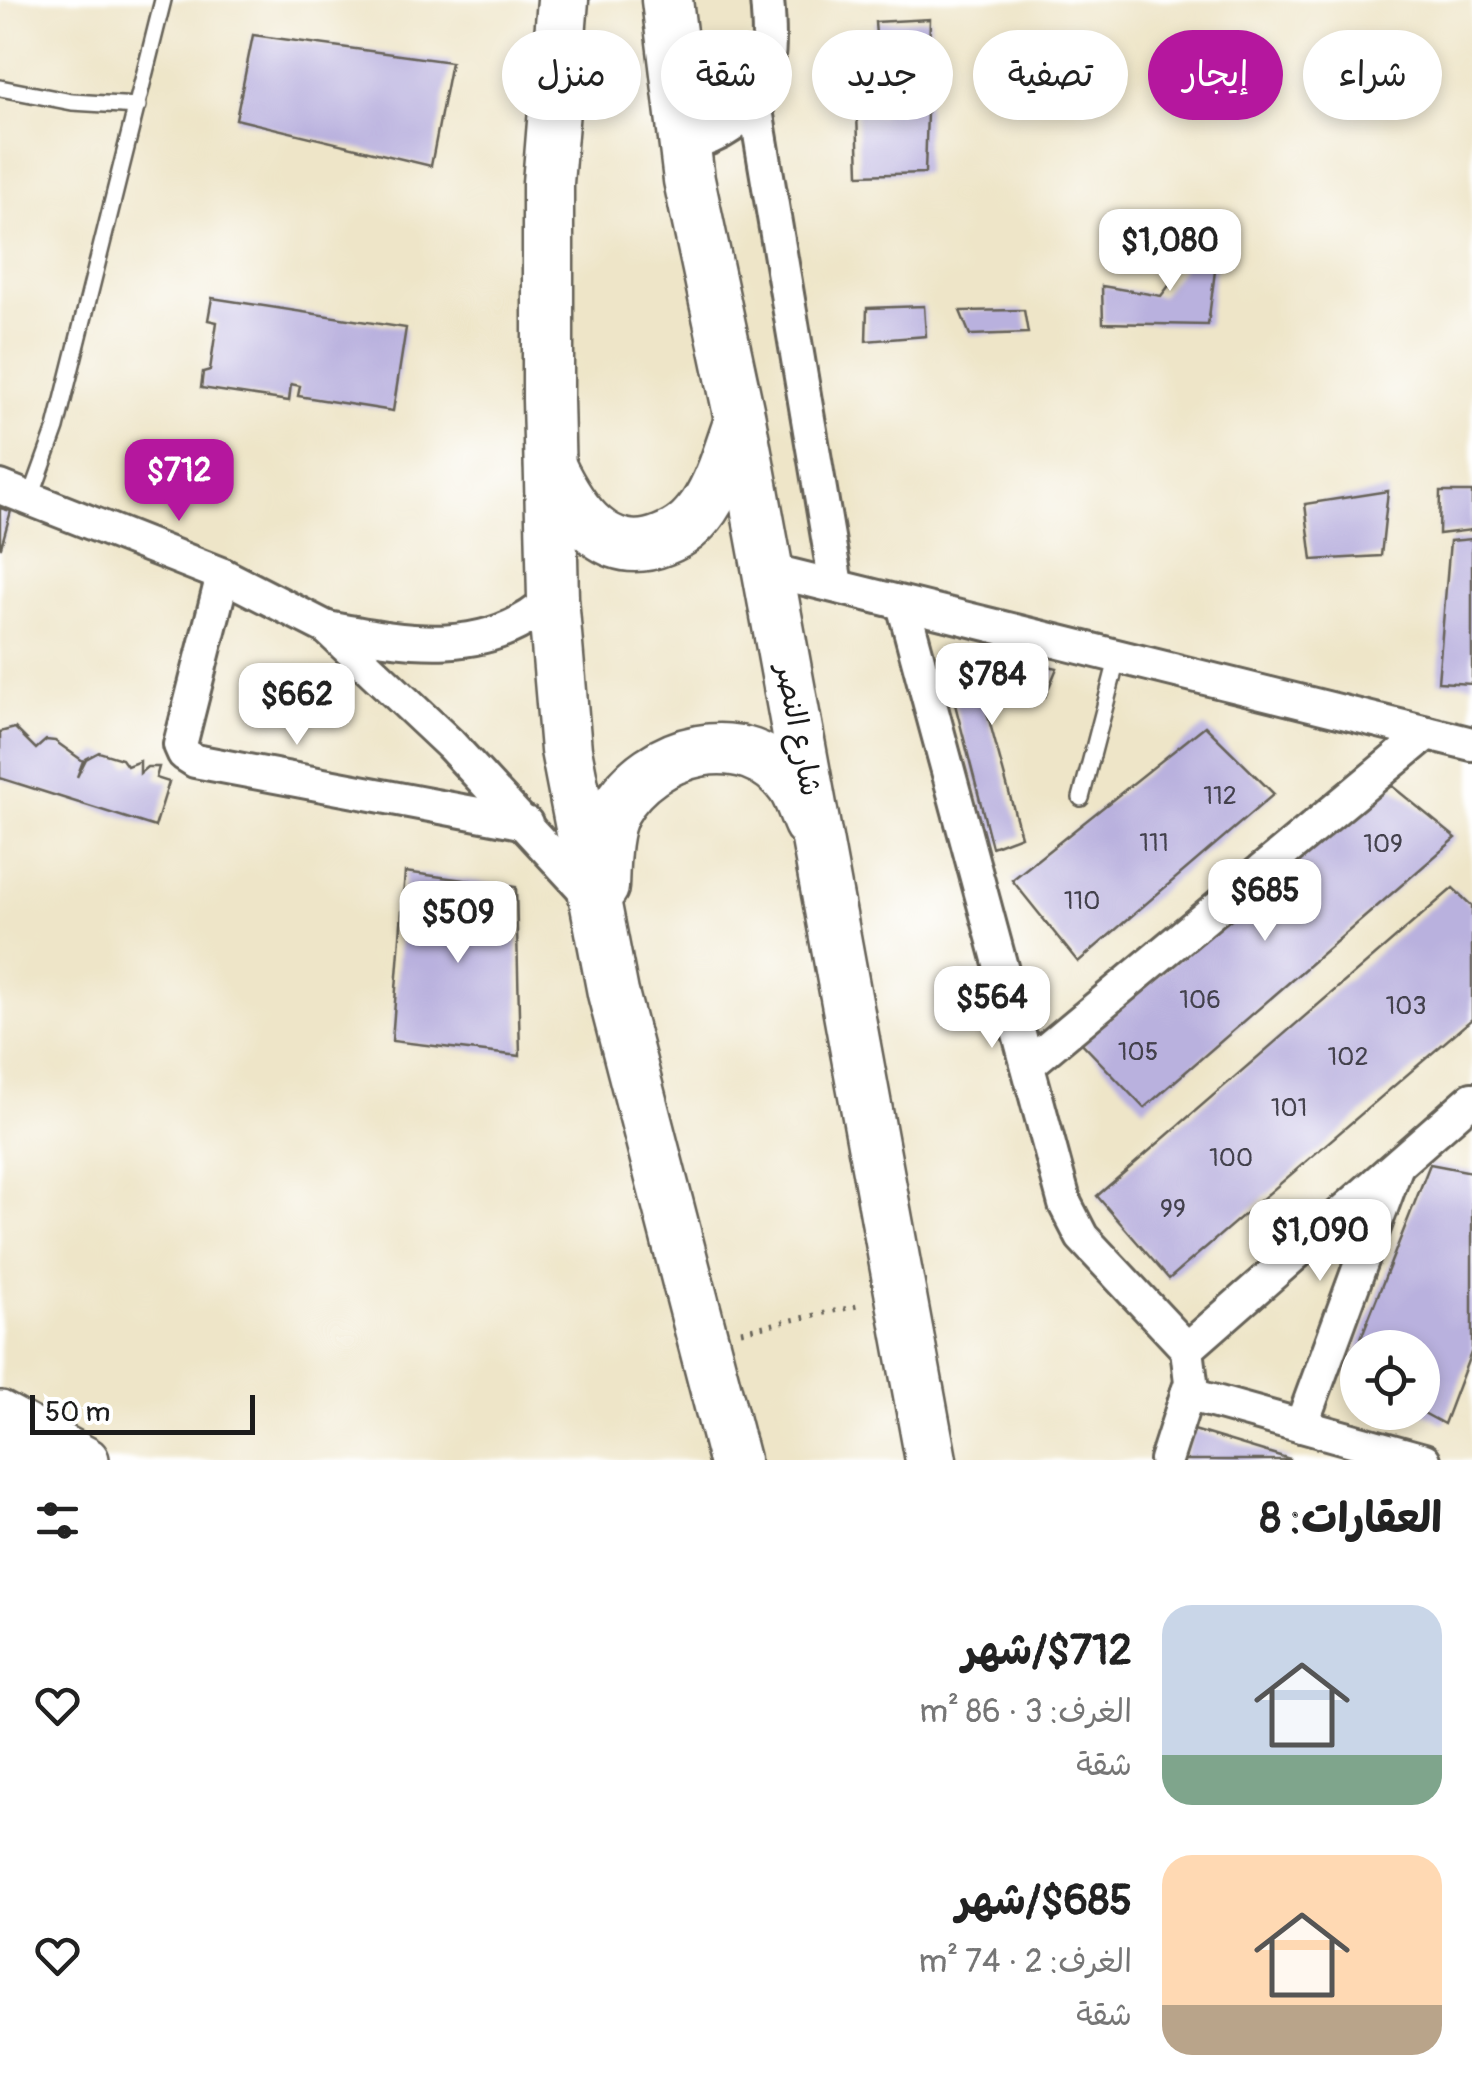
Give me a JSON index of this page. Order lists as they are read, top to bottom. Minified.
{"streets":{"main road":["شارع النصر"]},"house_numbers":["112","111","109","110","106","103","105","102","101","100","99"],"scale_bar":"50 m","page":{"chip":["شراء","إيجار","تصفية","جديد","شقة","منزل"],"price":["$1,080","$712","$784","$662","$685","$509","$564","$1,090"],"scale":"50 m","heading":"العقارات: 8","list":[{"name":"$712/شهر","note":"الغرف: 3 · 86 m² · شقة"},{"name":"$685/شهر","note":"الغرف: 2 · 74 m² · شقة"}]}}
